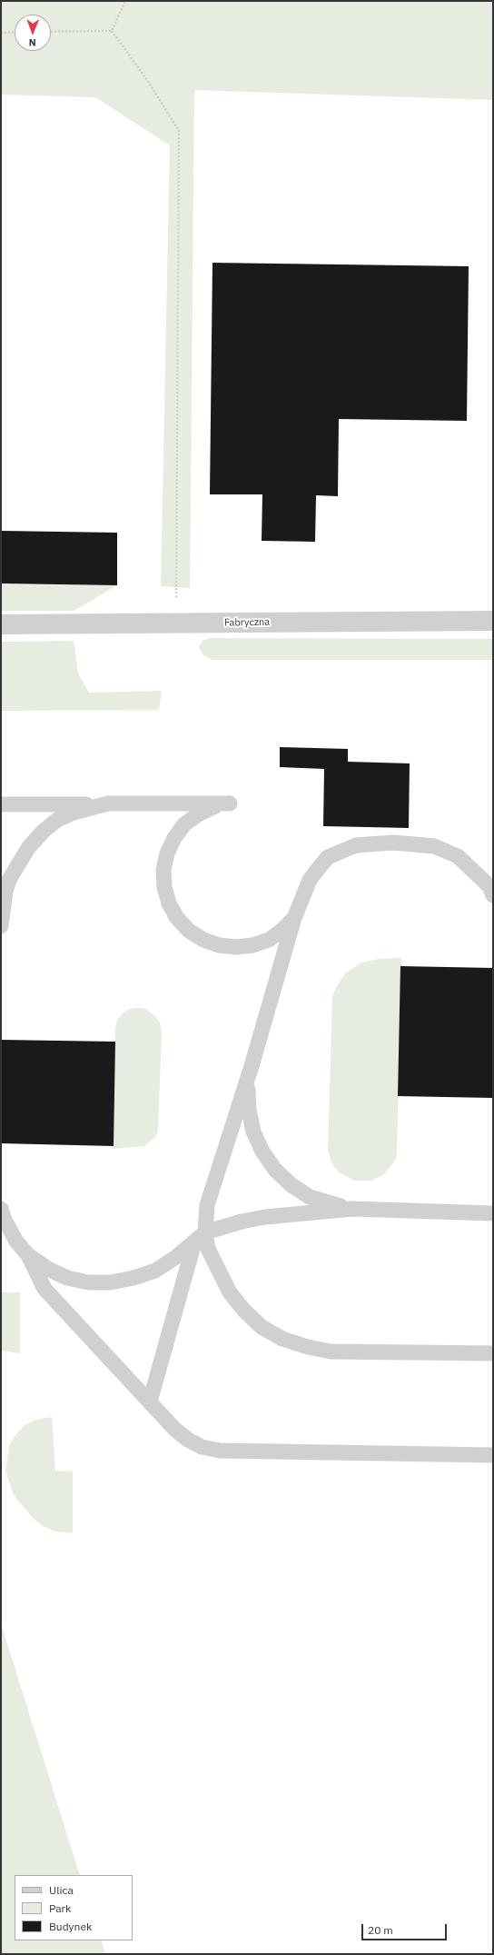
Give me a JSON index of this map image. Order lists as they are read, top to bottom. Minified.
{"streets":{"street":["Fabryczna"]},"legend":["Ulica","Park","Budynek"],"scale_bar":"20 m","north":"bottom"}
